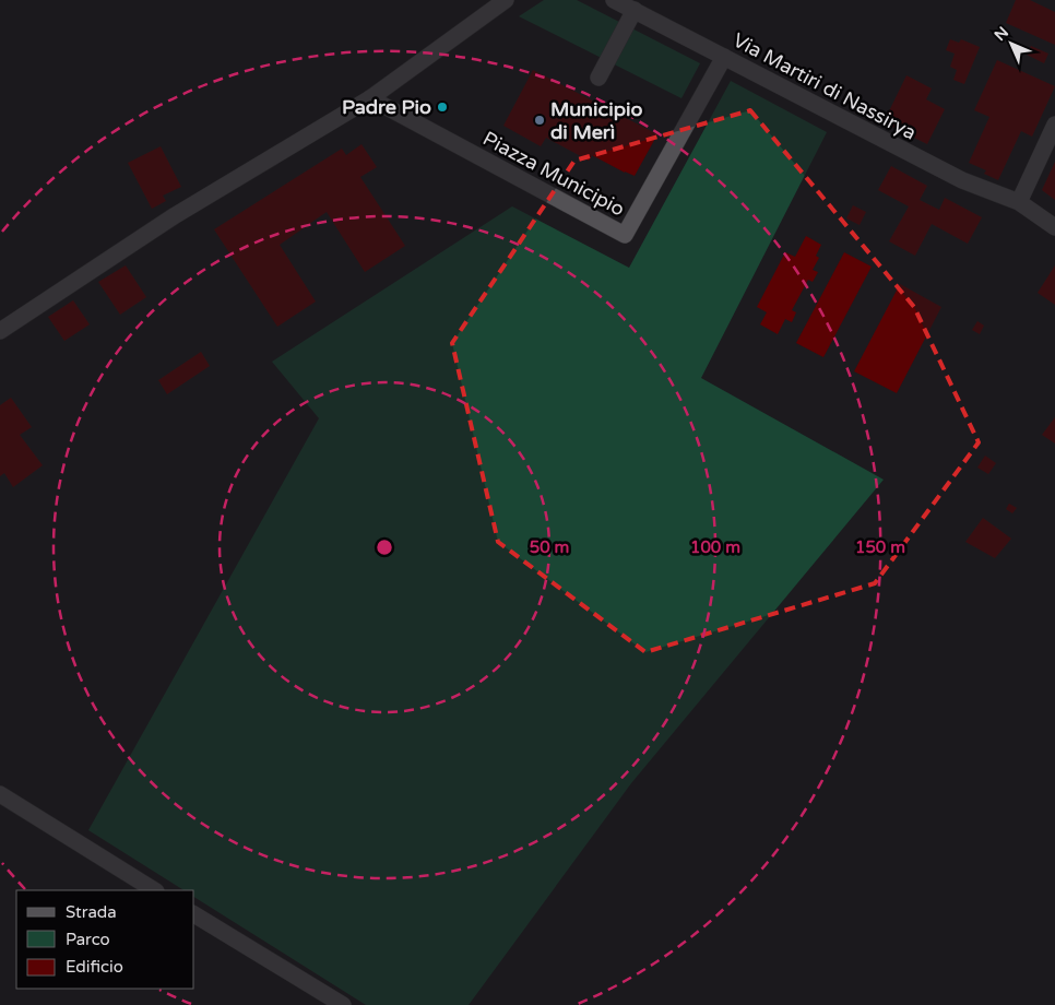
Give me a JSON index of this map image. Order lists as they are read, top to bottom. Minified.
{"streets":{"street":["Via Martiri di Nassirya","Piazza Municipio"]},"crossings":[["Via Martiri di Nassirya","Piazza Municipio"]],"places":["Padre Pio","Municipio di Merì"],"legend":["Strada","Parco","Edificio"],"north":"top left","rings":["50 m","100 m","150 m"]}
